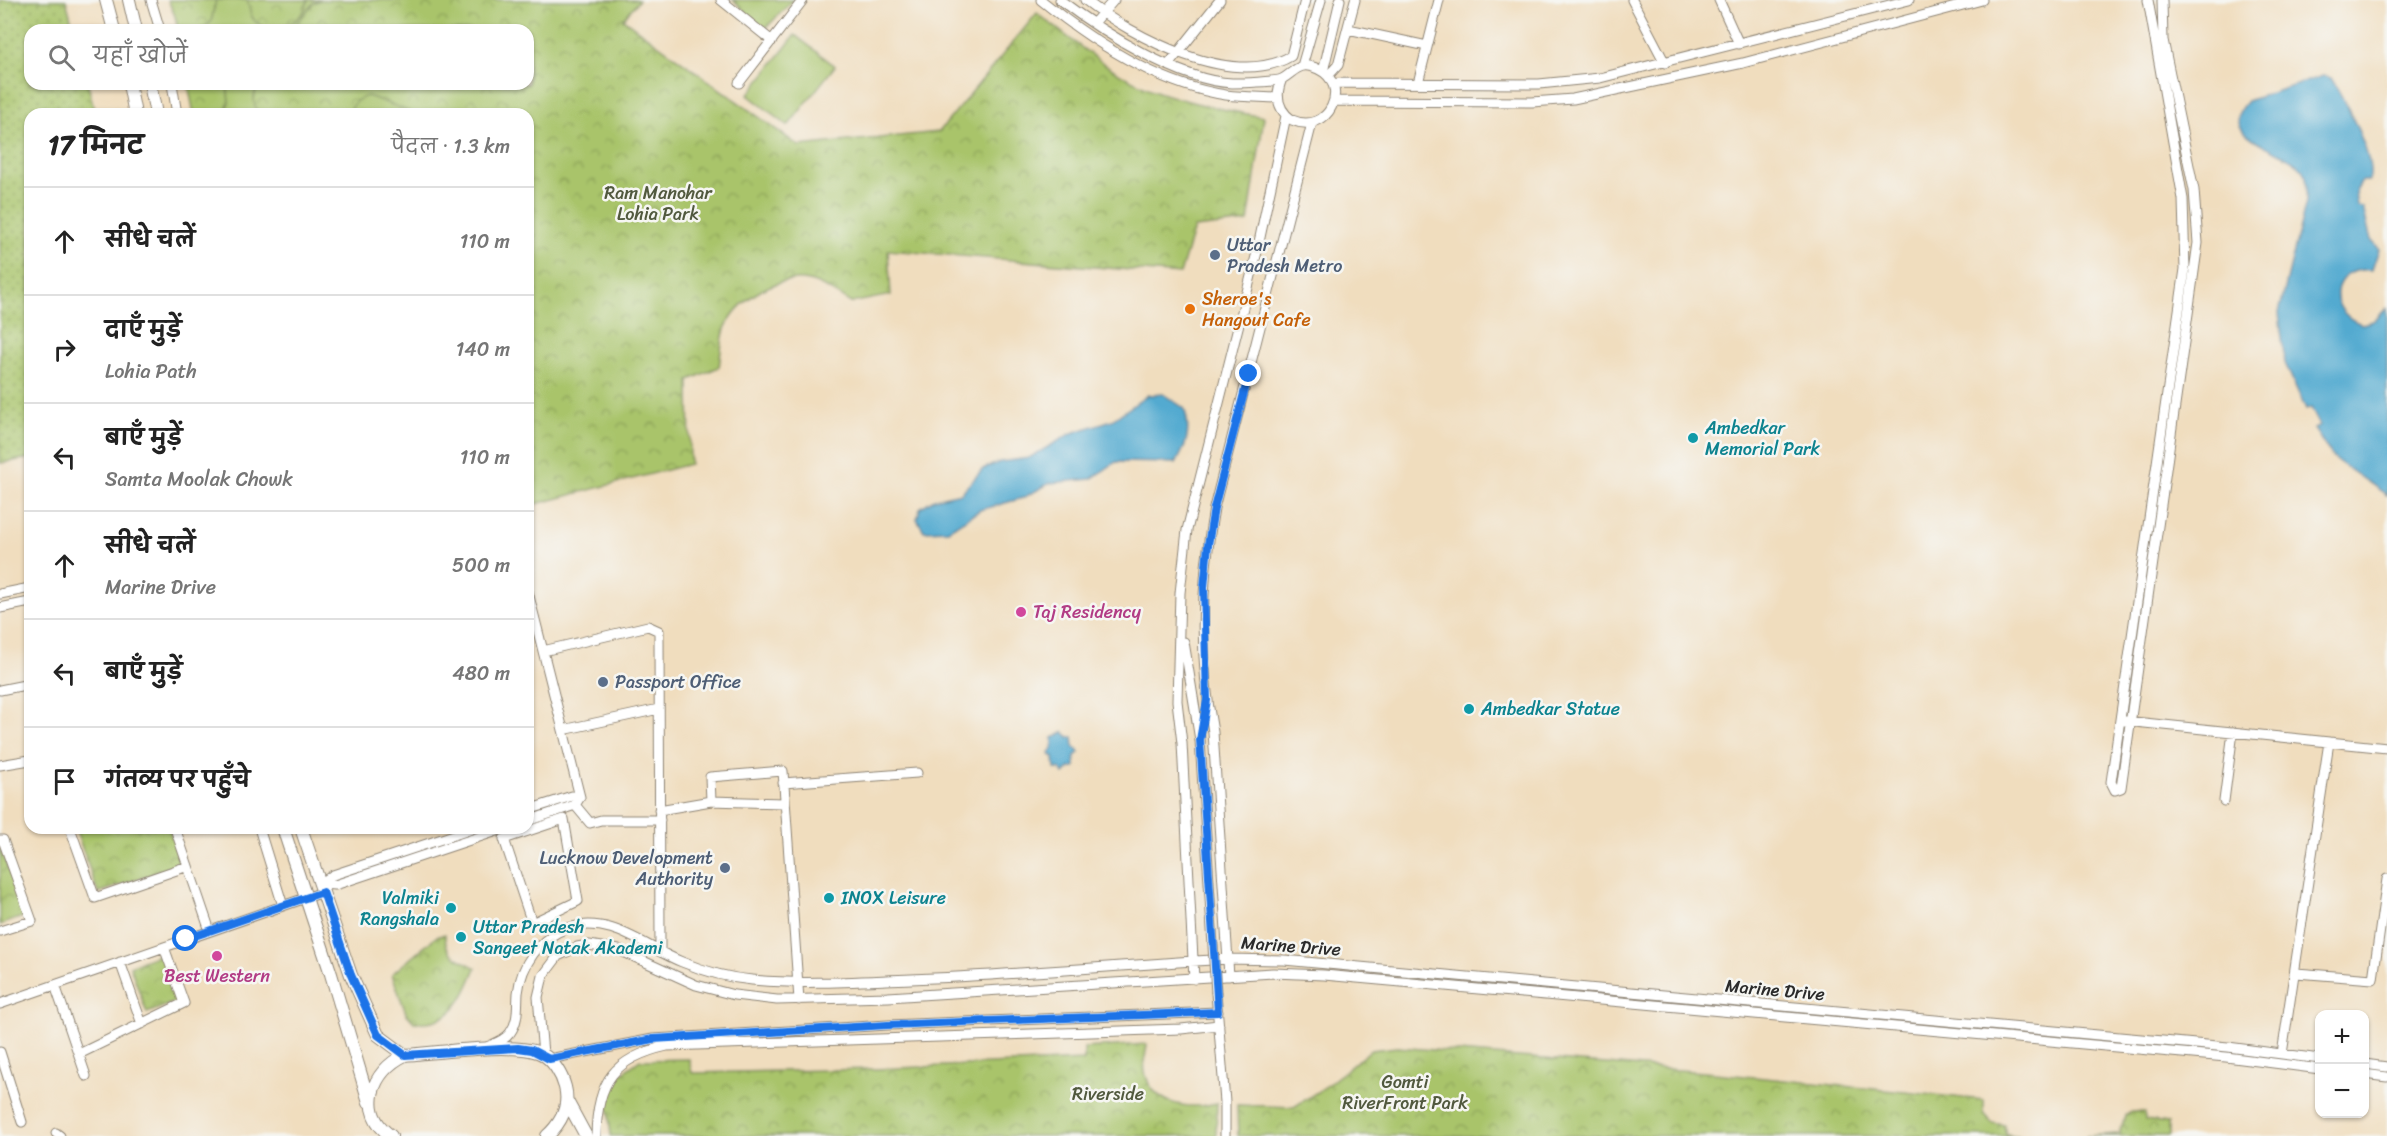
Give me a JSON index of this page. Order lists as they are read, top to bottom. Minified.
{"streets":{"street":["Marine Drive"]},"parks":["Ram Manohar Lohia Park","Gomti RiverFront Park","Riverside"],"places":["Uttar Pradesh Metro","Sheroe's Hangout Cafe","Ambedkar Memorial Park","Taj Residency","Passport Office","Ambedkar Statue","Lucknow Development Authority","INOX Leisure","Valmiki Rangshala","Uttar Pradesh Sangeet Natak Akademi","Best Western"],"page":{"search":"यहाँ खोजें","heading":["17 मिनट","पैदल · 1.3 km"],"list":[["सीधे चलें","110 m"],["दाएँ मुड़ें","Lohia Path","140 m"],["बाएँ मुड़ें","Samta Moolak Chowk","110 m"],["सीधे चलें","Marine Drive","500 m"],["बाएँ मुड़ें","480 m"],"गंतव्य पर पहुँचे"],"map_buttons":["+","−"]}}
